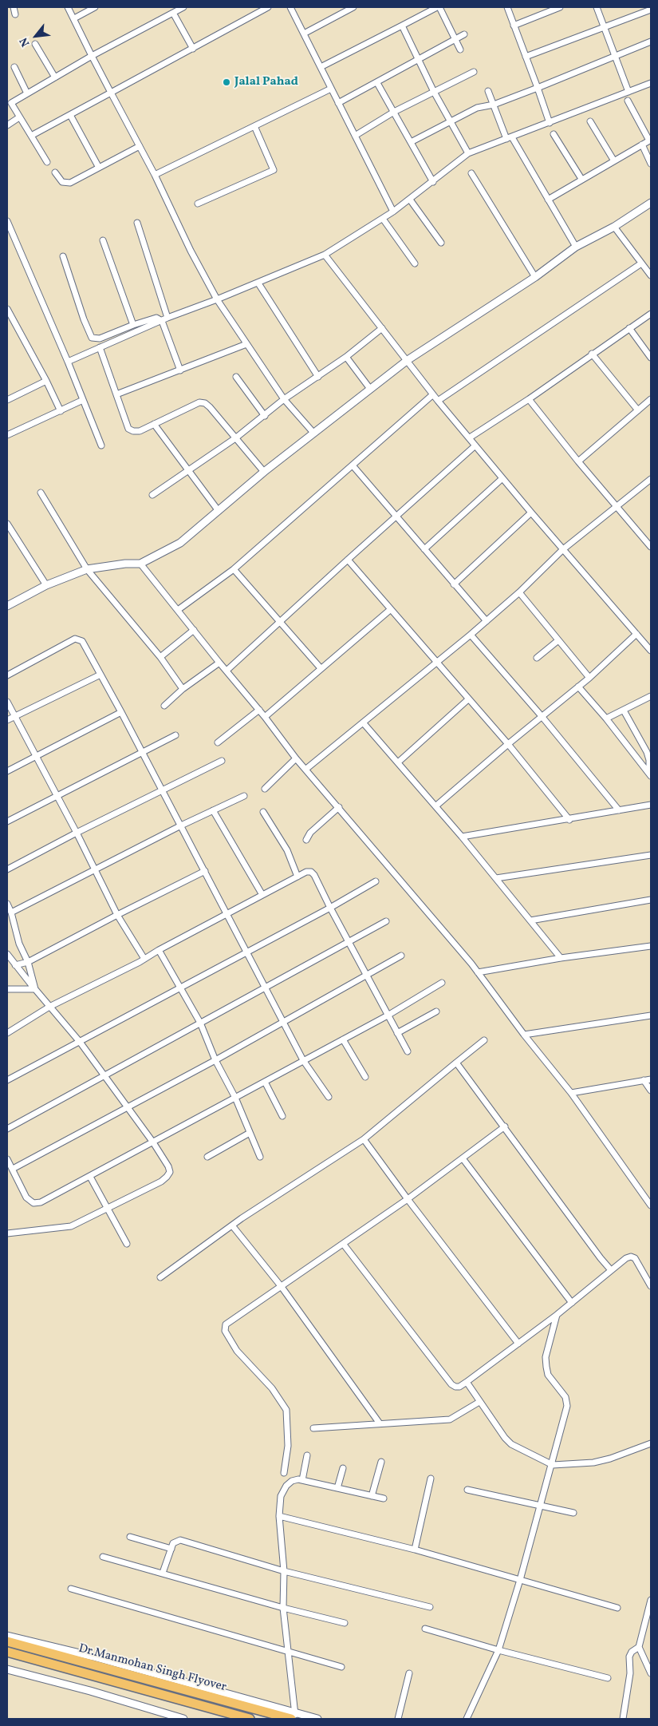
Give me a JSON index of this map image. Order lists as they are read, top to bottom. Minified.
{"streets":{"highway":["Dr.Manmohan Singh Flyover"]},"places":["Jalal Pahad"],"north":"bottom left"}
